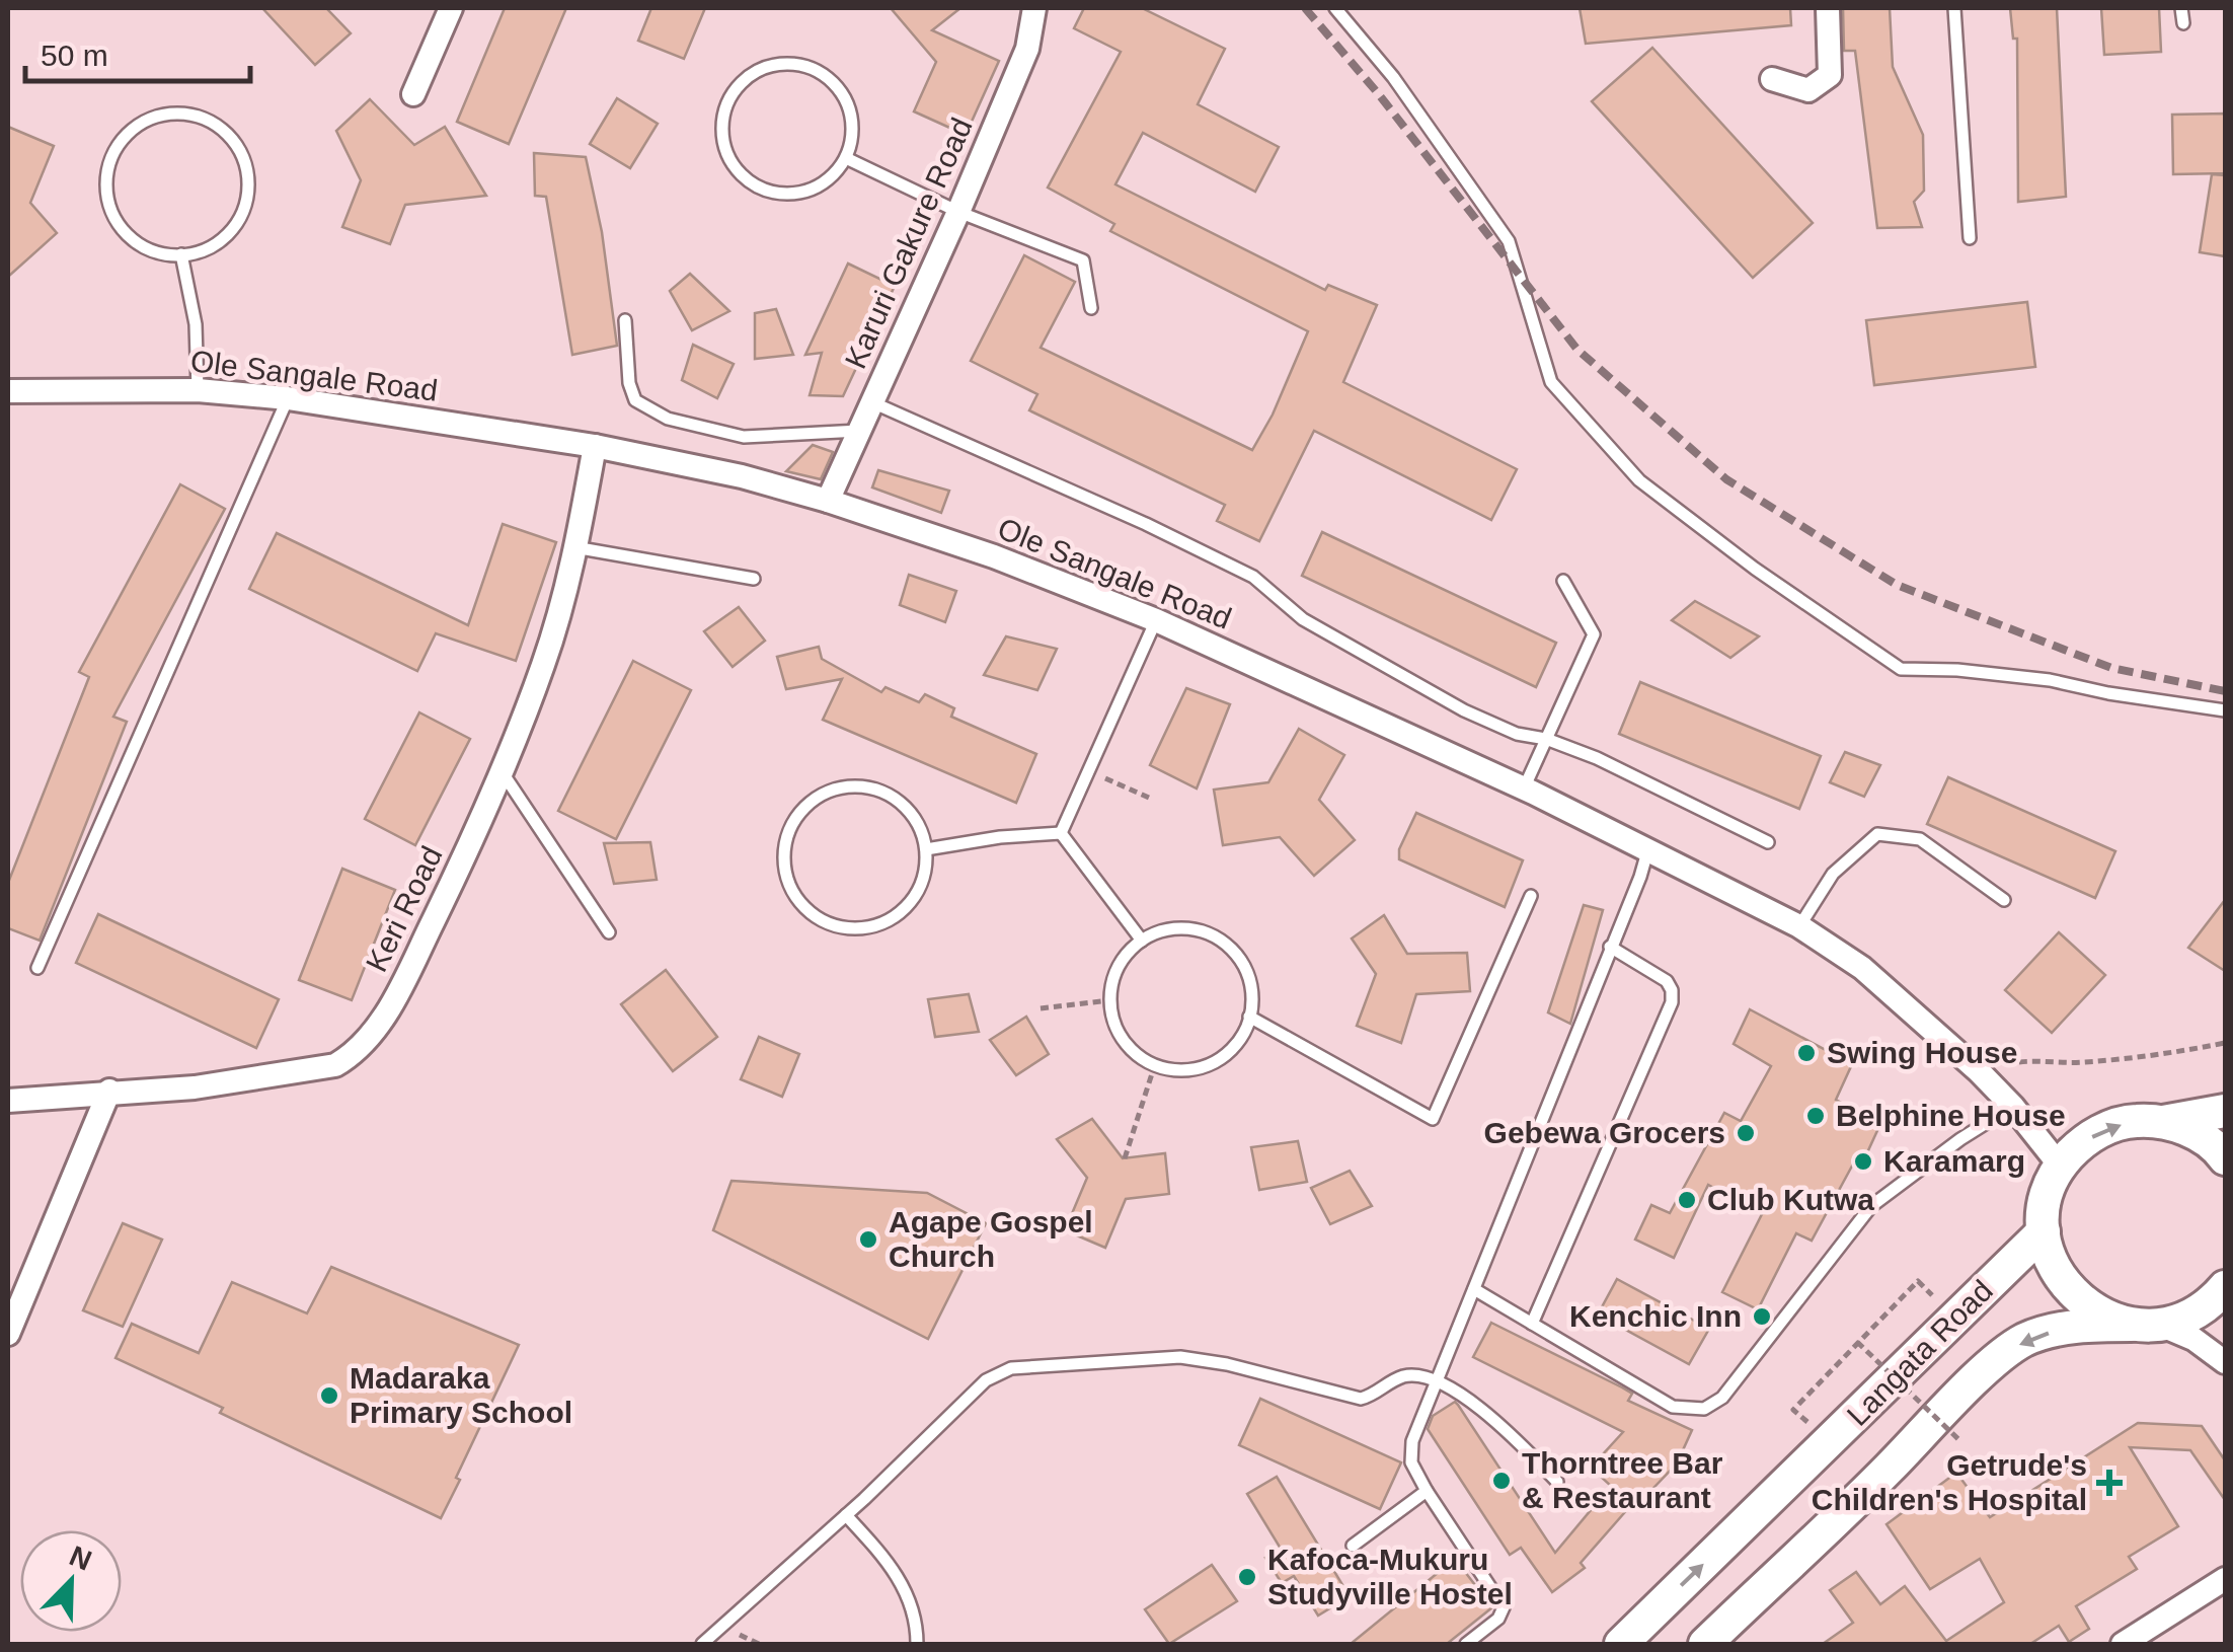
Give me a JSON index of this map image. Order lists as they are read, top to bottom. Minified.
{"streets":{"main road":["Langata Road"],"street":["Karuri Gakure Road","Ole Sangale Road","Keri Road"]},"crossings":[["Karuri Gakure Road","Ole Sangale Road"],["Ole Sangale Road","Keri Road"]],"places":{"other":["Swing House","Belphine House","Gebewa Grocers","Karamarg","Club Kutwa","Agape Gospel Church","Kenchic Inn","Madaraka Primary School","Thorntree Bar & Restaurant","Kafoca-Mukuru Studyville Hostel"],"health":["Getrude's Children's Hospital"]},"scale_bar":"50 m","north":"top right"}
